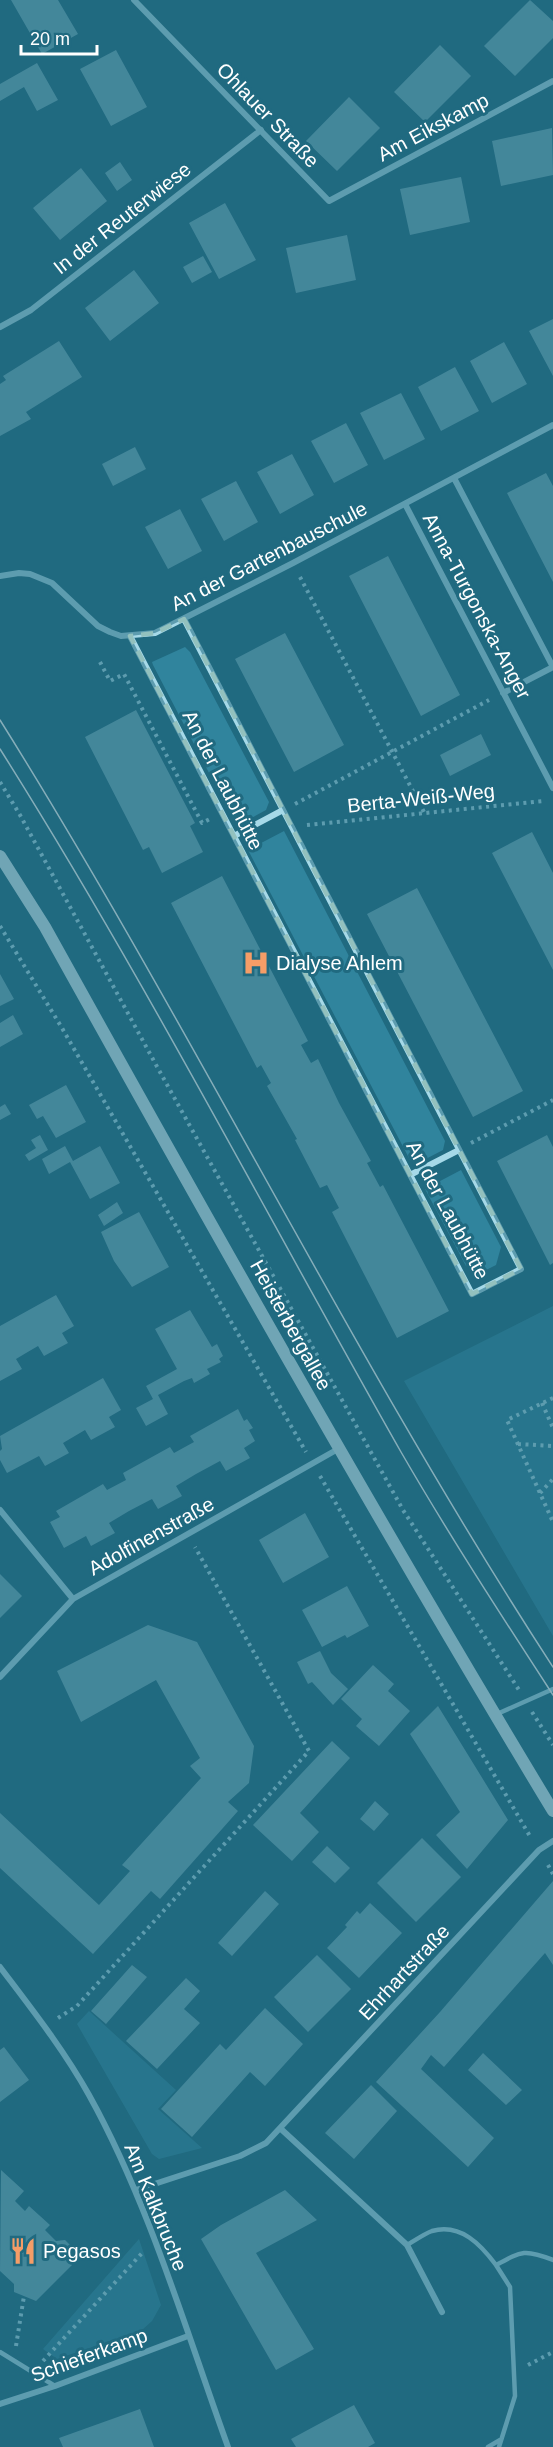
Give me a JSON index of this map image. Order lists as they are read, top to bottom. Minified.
{"streets":{"main road":["Heisterbergallee"],"street":["Ohlauer Straße","Am Eikskamp","In der Reuterwiese","An der Gartenbauschule","Anna-Turgonska-Anger","An der Laubhütte","Adolfinenstraße","Ehrhartstraße","Am Kalkbruche","Schieferkamp"],"path":["Berta-Weiß-Weg"]},"crossings":[["Ohlauer Straße","Am Eikskamp"],["Ohlauer Straße","In der Reuterwiese"],["An der Gartenbauschule","Anna-Turgonska-Anger"],["An der Gartenbauschule","An der Laubhütte"],["An der Laubhütte","Berta-Weiß-Weg"],["Heisterbergallee","Adolfinenstraße"],["Ehrhartstraße","Am Kalkbruche"],["Am Kalkbruche","Schieferkamp"]],"places":{"hospital":["Dialyse Ahlem"],"restaurant":["Pegasos"]},"scale_bar":"20 m"}
